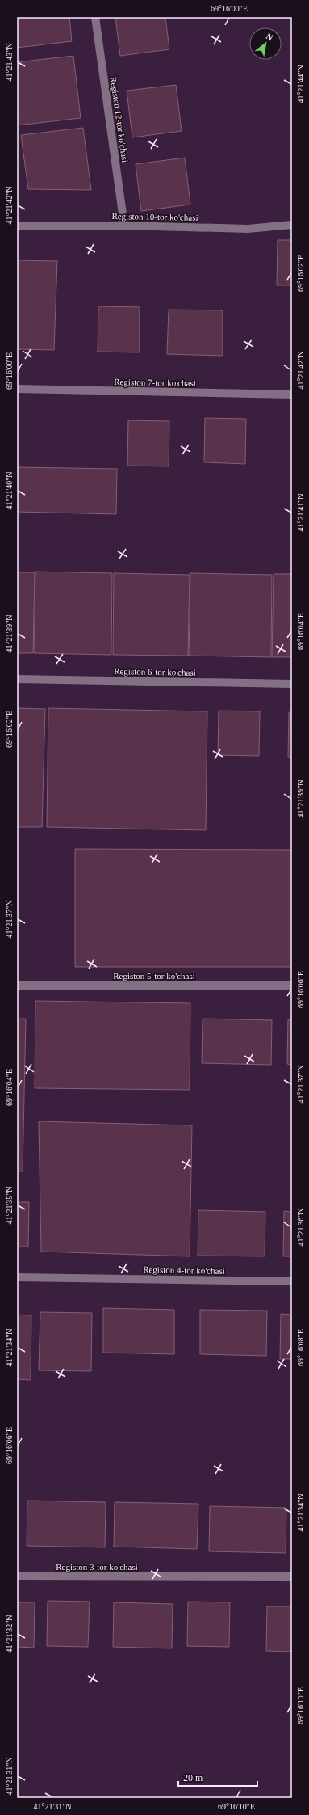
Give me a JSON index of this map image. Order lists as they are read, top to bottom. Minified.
{"streets":{"street":["Registon 12-tor ko'chasi","Registon 10-tor ko'chasi","Registon 7-tor ko'chasi","Registon 6-tor ko'chasi","Registon 5-tor ko'chasi","Registon 4-tor ko'chasi","Registon 3-tor ko'chasi"]},"crossings":[["Registon 12-tor ko'chasi","Registon 10-tor ko'chasi"]],"scale_bar":"20 m","north":"top right","coordinates":["69°16'00\"E","41°21'43\"N","41°21'44\"N","41°21'42\"N","69°16'02\"E","41°21'40\"N","41°21'41\"N","69°16'04\"E","41°21'39\"N","41°21'37\"N","69°16'06\"E","41°21'35\"N","41°21'36\"N","69°16'08\"E","41°21'34\"N","41°21'32\"N","69°16'10\"E","41°21'31\"N"]}
